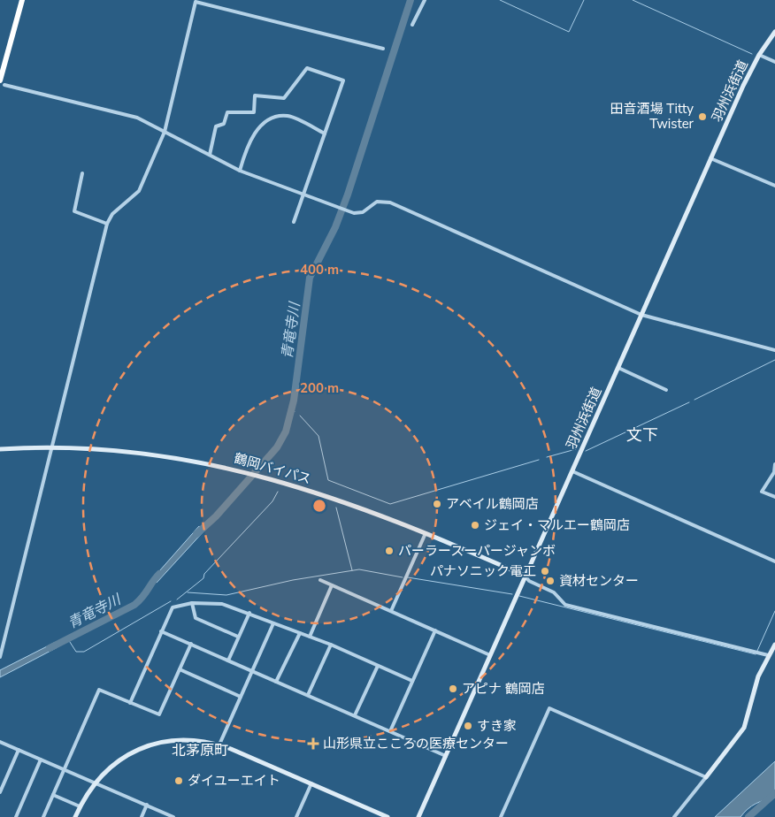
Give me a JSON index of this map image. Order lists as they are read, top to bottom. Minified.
{"streets":{"main road":["羽州浜街道","鶴岡バイパス"]},"crossings":[["羽州浜街道","鶴岡バイパス"]],"districts":["文下","北茅原町"],"water":["青竜寺川"],"places":{"other":["田音酒場 Titty Twister","アベイル鶴岡店","ジェイ・マルエー鶴岡店","パーラースーパージャンボ","パナソニック電工","資材センター","アピナ 鶴岡店","すき家","ダイユーエイト"],"health":["山形県立こころの医療センター"]},"rings":["400 m","200 m"]}
